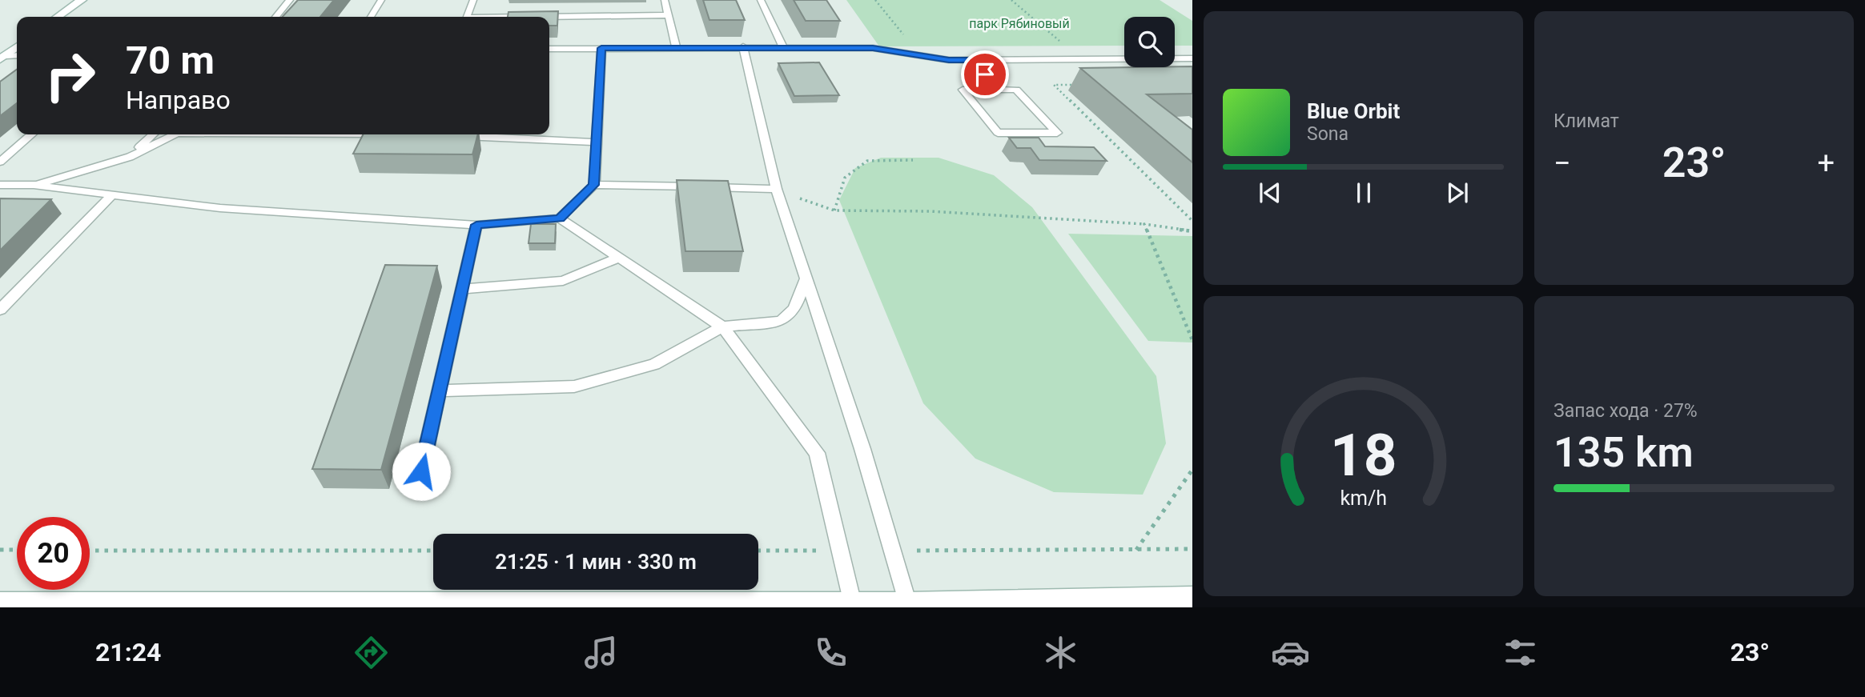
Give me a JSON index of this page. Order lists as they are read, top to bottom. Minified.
{"parks":["парк Рябиновый"],"page":{"tile":["Климат",["Запас хода · 27%","135 km"]],"turn":["70 m","Направо"],"song":["Blue Orbit","Sona"],"heat":["−","23°","+"],"limit":"20","trip":"21:25 · 1 мин · 330 m","tabs":["21:24","23°"],"gauge":["18","km/h"]}}
